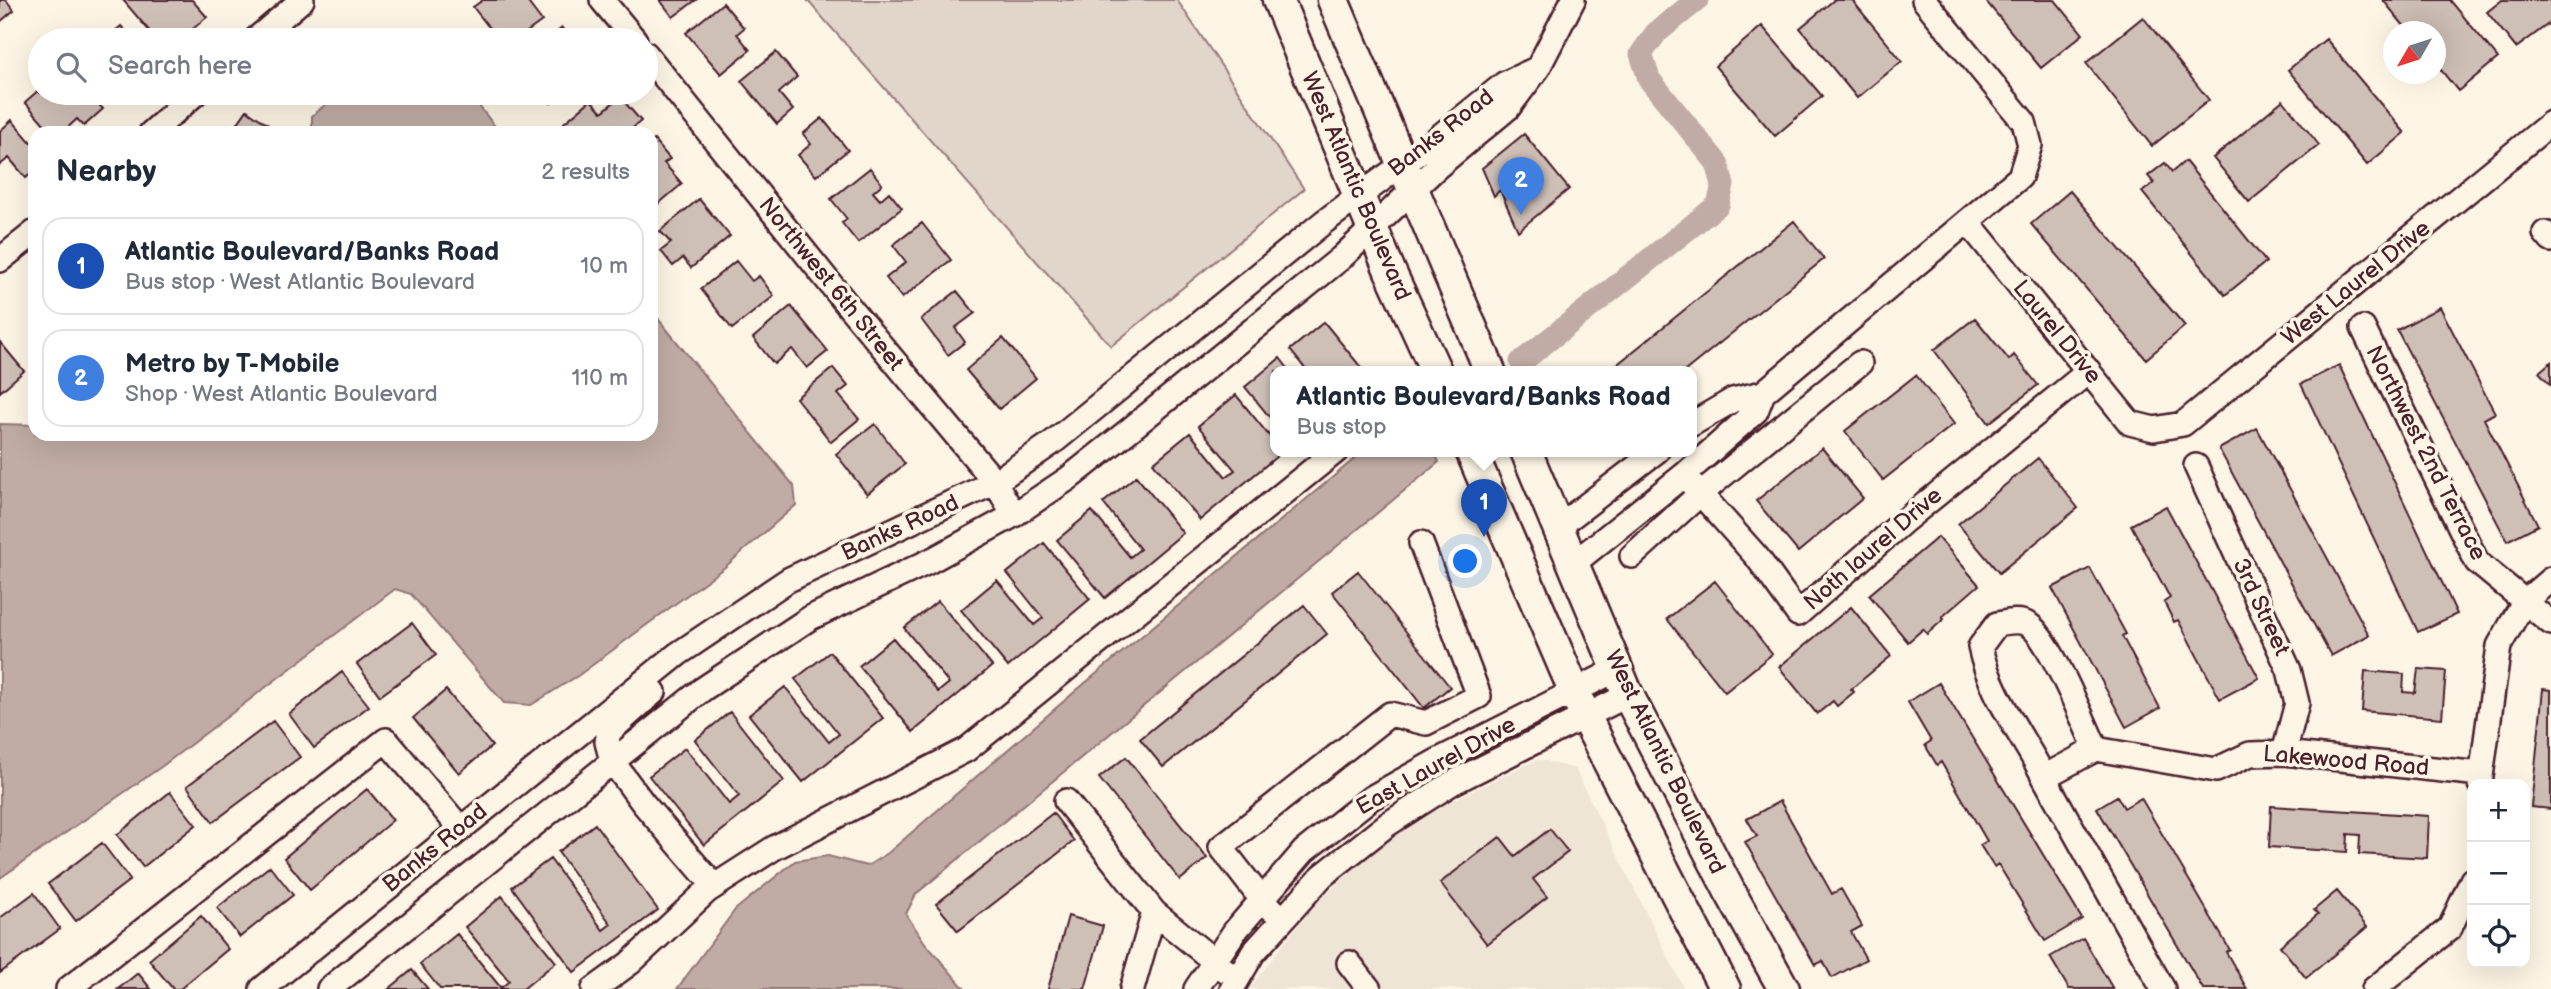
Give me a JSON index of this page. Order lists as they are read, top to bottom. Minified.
{"streets":{"main road":["West Atlantic Boulevard"],"street":["Banks Road","West Laurel Drive","Northwest 6th Street","Laurel Drive","Northwest 2nd Terrace","Noth laurel Drive","3rd Street","Lakewood Road","East Laurel Drive"]},"crossings":[["Banks Road","West Atlantic Boulevard"],["Banks Road","Northwest 6th Street"],["West Atlantic Boulevard","East Laurel Drive"],["West Laurel Drive","Laurel Drive"],["Laurel Drive","Noth laurel Drive"],["3rd Street","Lakewood Road"]],"north":"bottom left","page":{"search":"Search here","heading":["Nearby","2 results"],"pins":["2","1"],"list":[{"mark":"1","name":"Atlantic Boulevard/Banks Road","note":"Bus stop · West Atlantic Boulevard","value":"10 m"},{"mark":"2","name":"Metro by T-Mobile","note":"Shop · West Atlantic Boulevard","value":"110 m"}],"popup":["Atlantic Boulevard/Banks Road","Bus stop"],"map_buttons":["+","−"]}}
